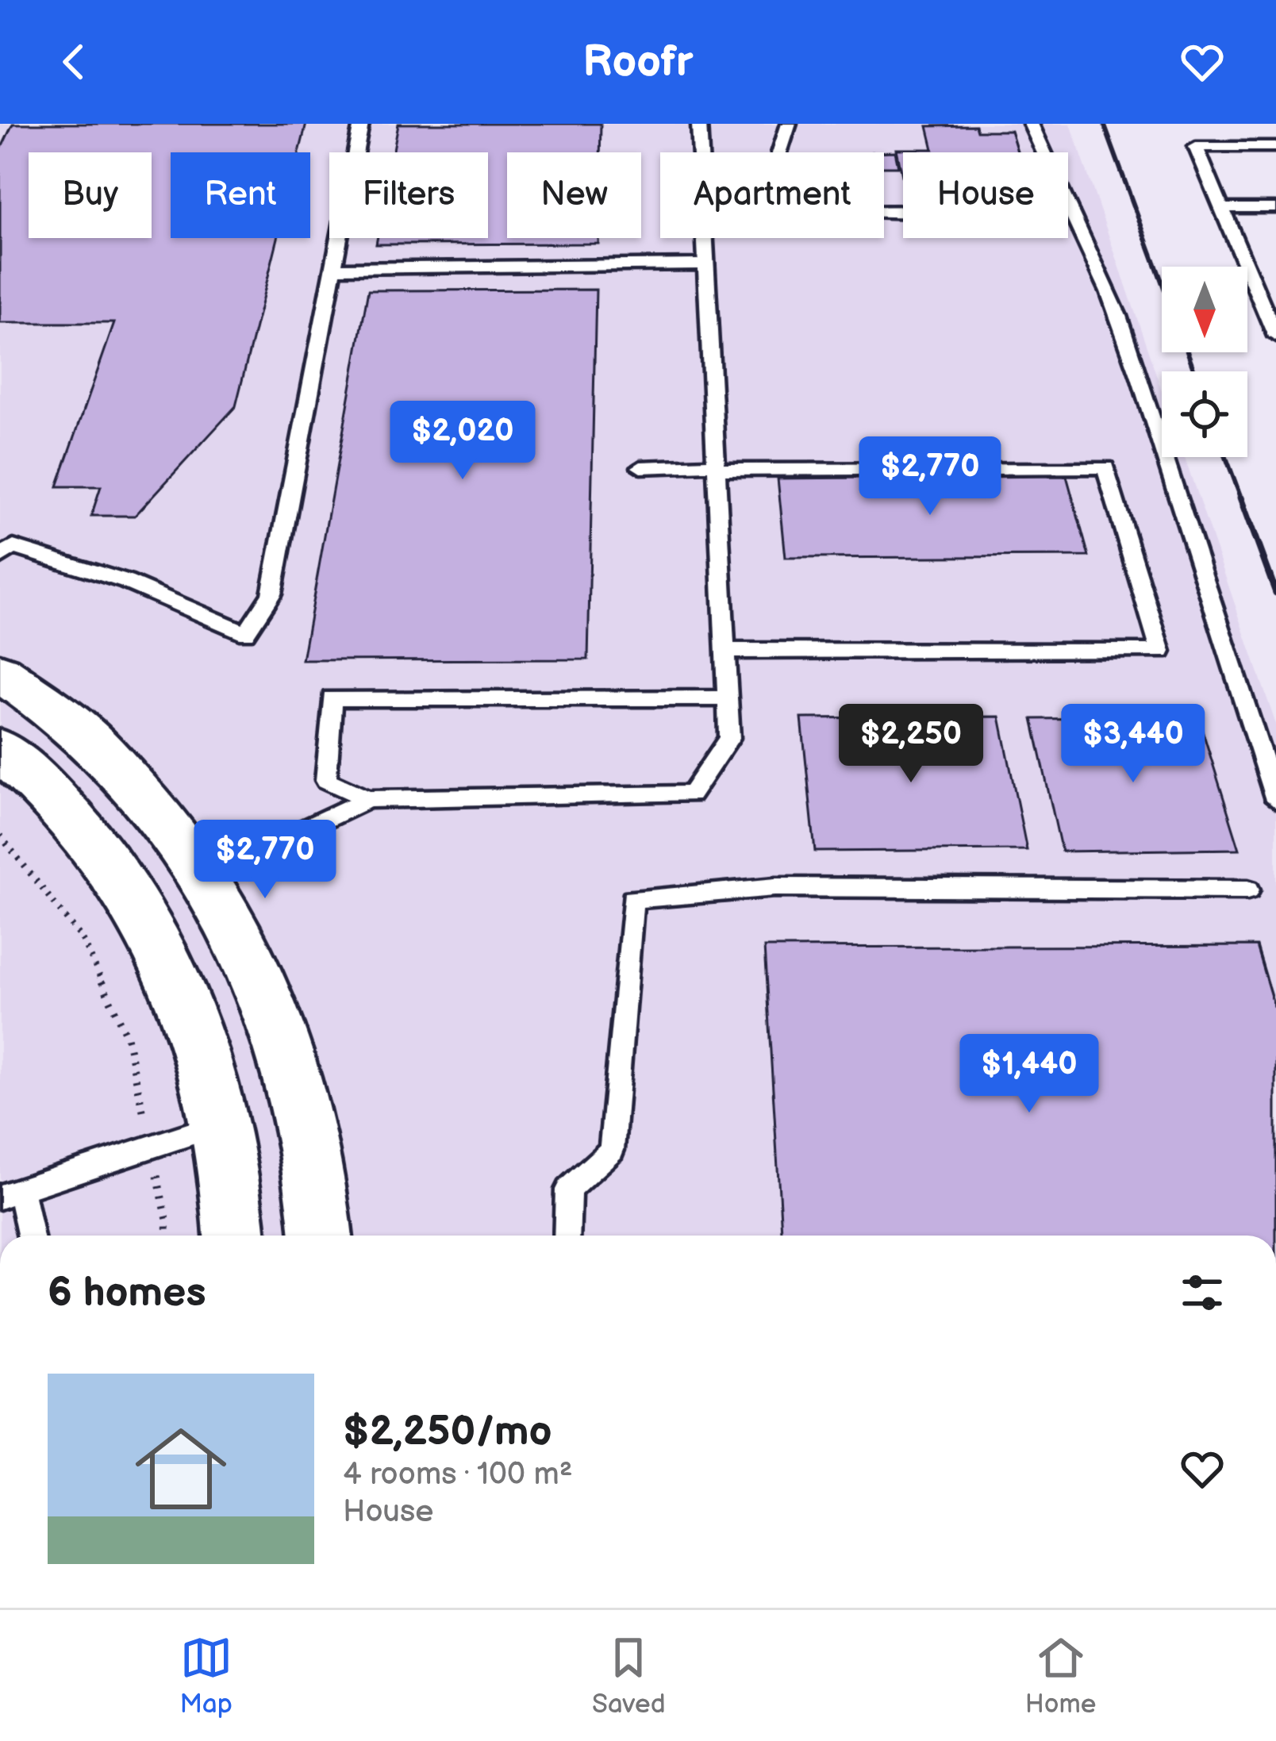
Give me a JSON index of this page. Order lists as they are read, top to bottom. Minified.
{"north":"bottom","page":{"header":"Roofr","chip":["Buy","Rent","Filters","New","Apartment","House"],"price":["$2,020","$2,770","$2,250","$3,440","$2,770","$1,440"],"heading":"6 homes","list":[{"name":"$2,250/mo","note":"4 rooms · 100 m² · House"}],"tabs":["Map","Saved","Home"]}}
